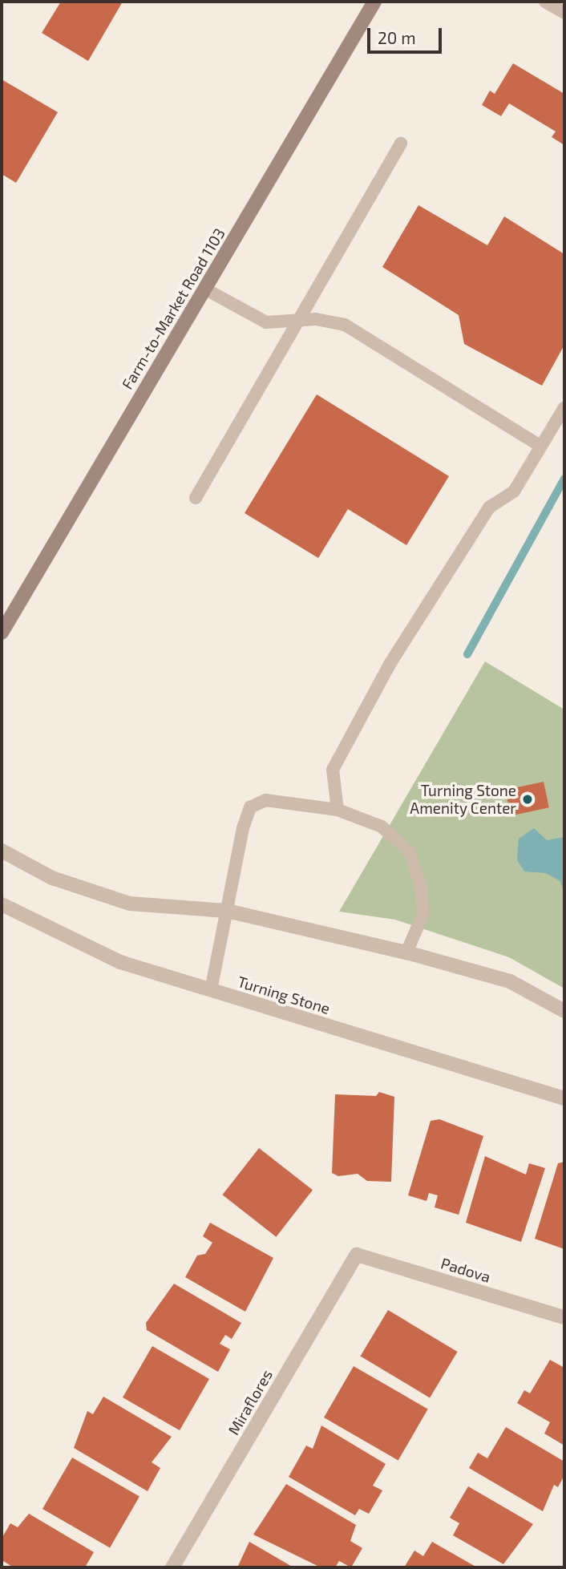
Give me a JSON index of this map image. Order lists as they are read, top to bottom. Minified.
{"streets":{"main road":["Farm-to-Market Road 1103"],"street":["Turning Stone","Padova","Miraflores"]},"crossings":[["Padova","Miraflores"]],"places":["Turning Stone Amenity Center"],"scale_bar":"20 m"}
